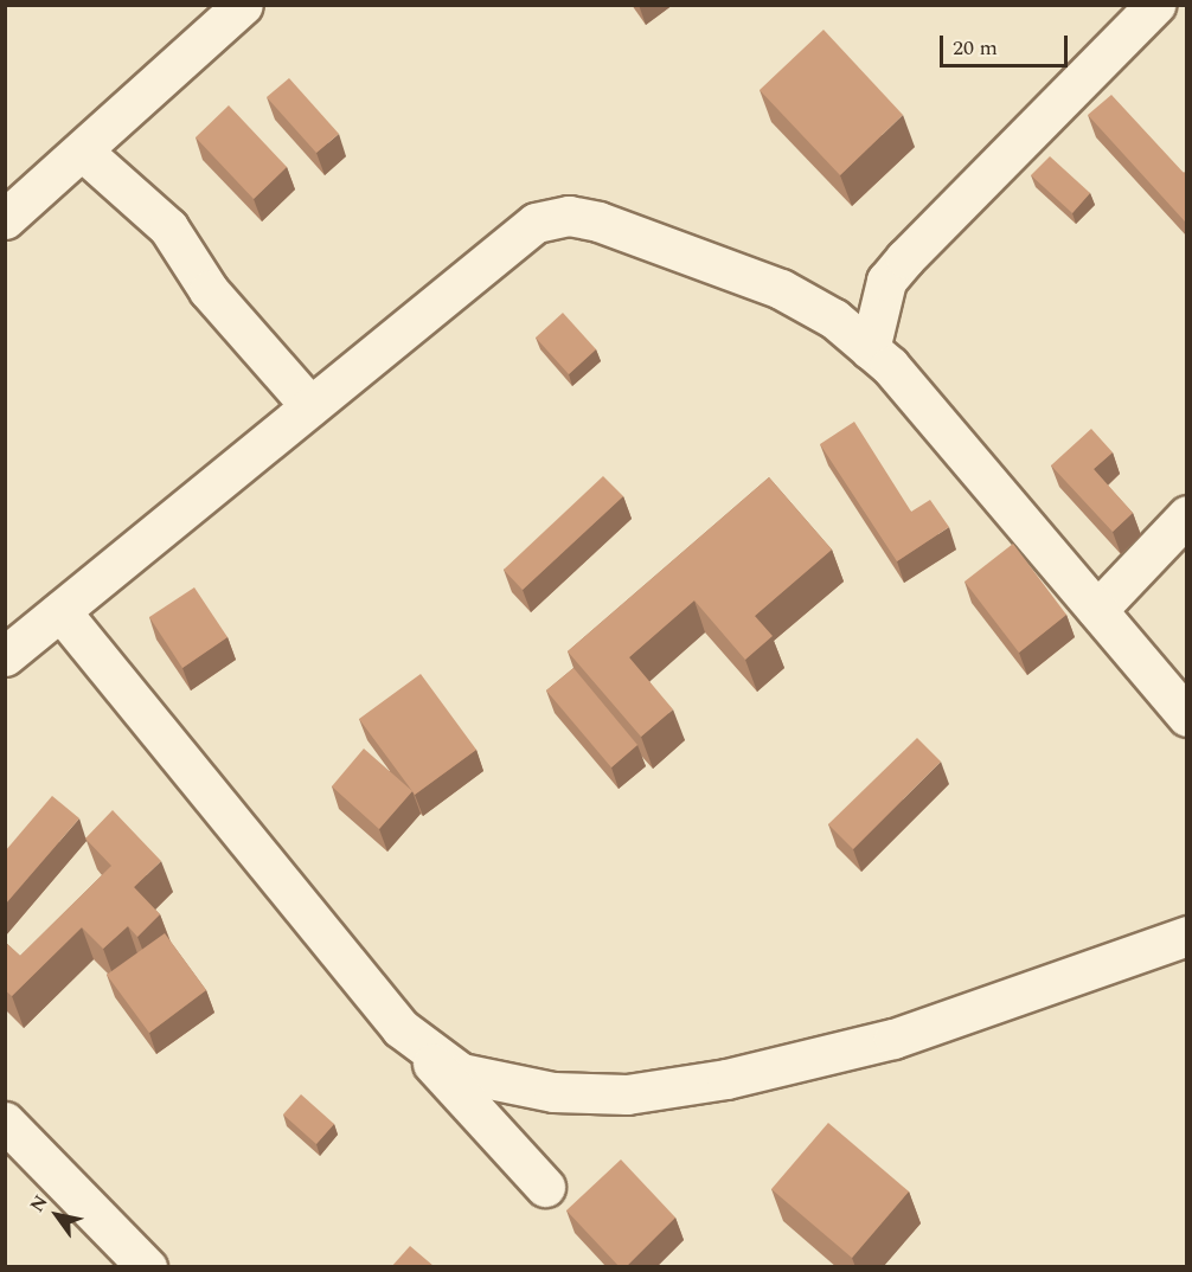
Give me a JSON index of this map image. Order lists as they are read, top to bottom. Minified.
{"scale_bar":"20 m","north":"top left"}
